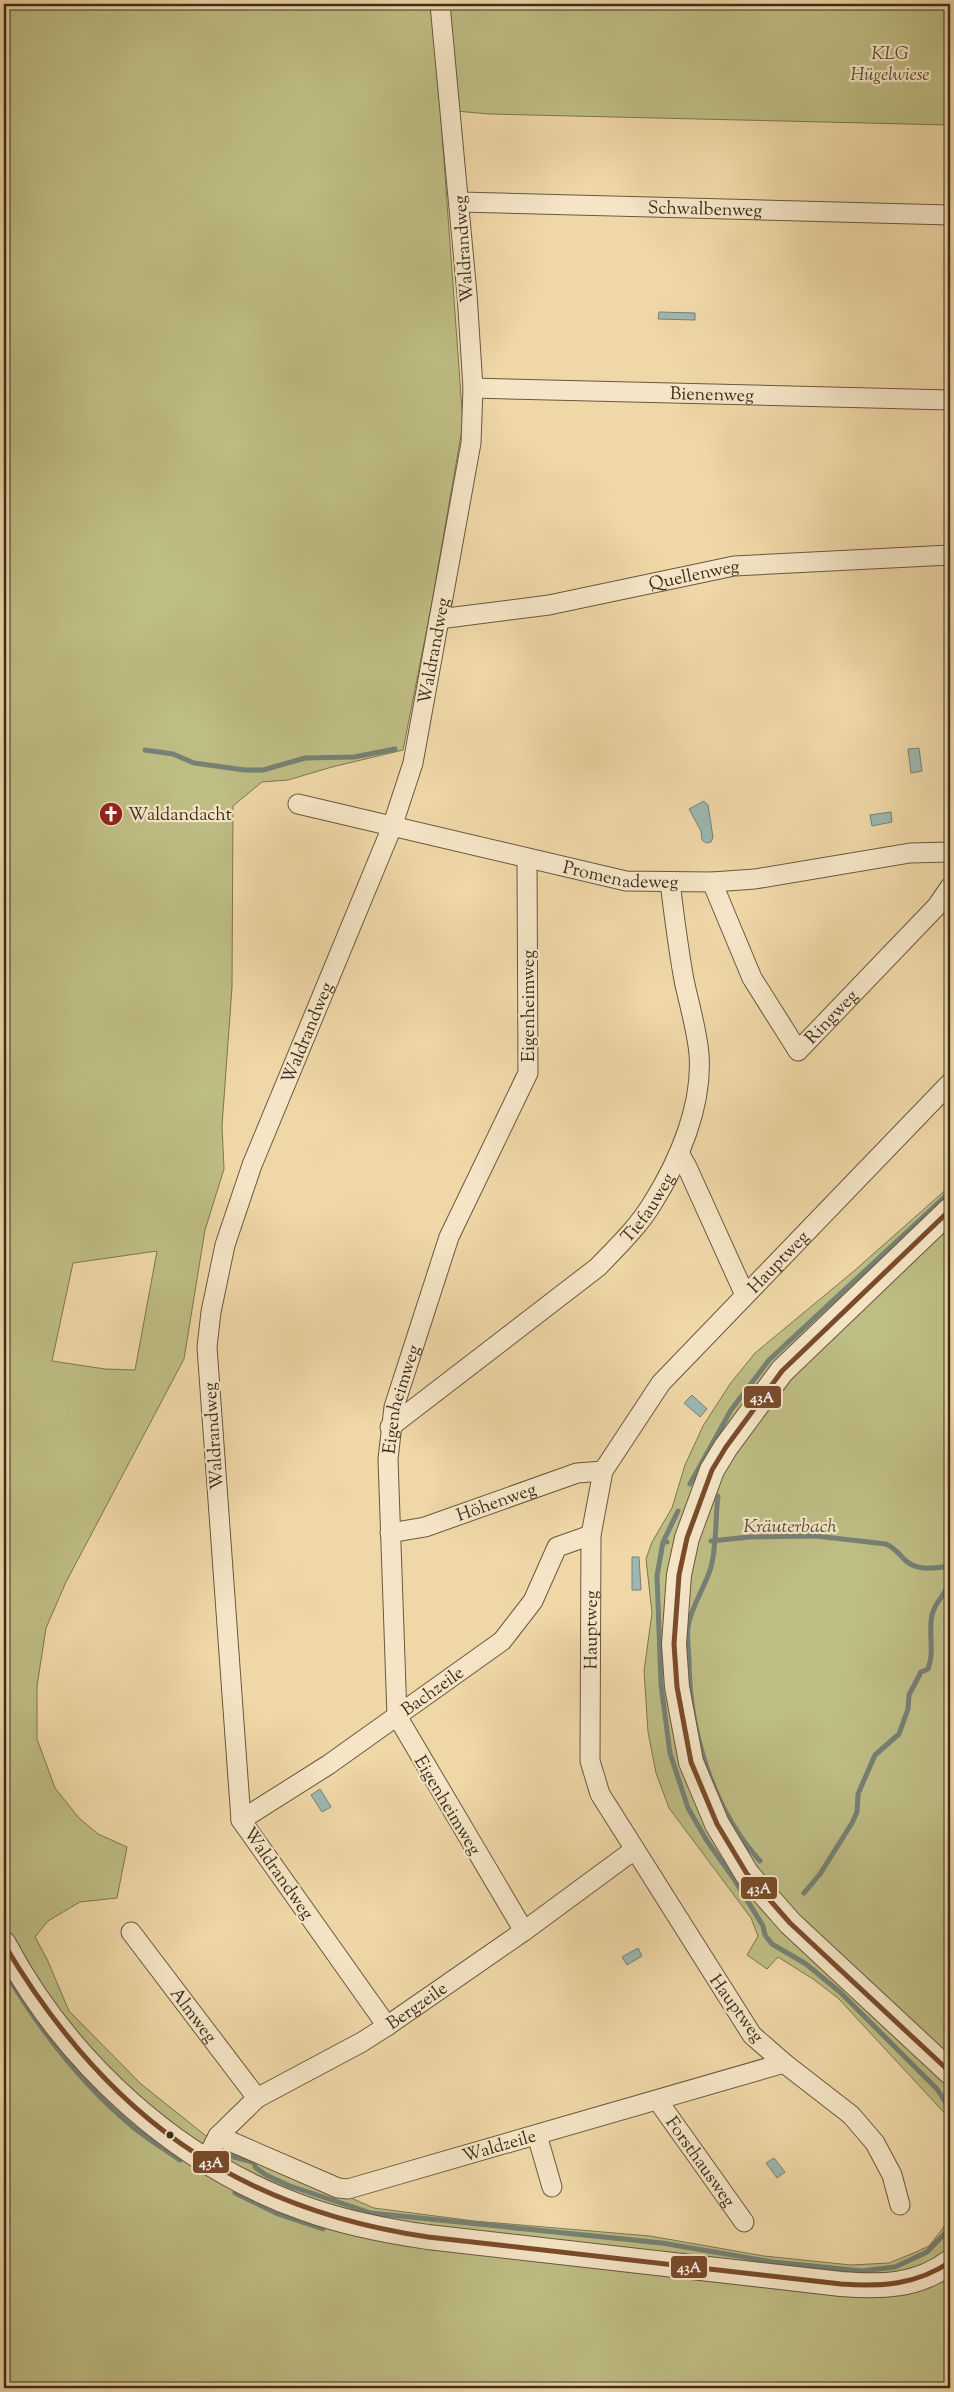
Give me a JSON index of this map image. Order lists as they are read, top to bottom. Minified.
{"streets":{"street":["Schwalbenweg","Waldrandweg","Bienenweg","Quellenweg","Promenadeweg","Eigenheimweg","Ringweg","Tiefauweg","Hauptweg","Höhenweg","Bachzeile","Bergzeile","Almweg","Waldzeile","Forsthausweg"]},"crossings":[["Schwalbenweg","Waldrandweg"],["Waldrandweg","Bienenweg"],["Waldrandweg","Quellenweg"],["Waldrandweg","Promenadeweg"],["Waldrandweg","Bachzeile"],["Waldrandweg","Bergzeile"],["Promenadeweg","Eigenheimweg"],["Promenadeweg","Ringweg"],["Promenadeweg","Tiefauweg"],["Eigenheimweg","Tiefauweg"],["Eigenheimweg","Höhenweg"],["Eigenheimweg","Bachzeile"],["Eigenheimweg","Bergzeile"],["Hauptweg","Höhenweg"],["Hauptweg","Bachzeile"],["Hauptweg","Bergzeile"],["Hauptweg","Waldzeile"],["Bergzeile","Almweg"],["Bergzeile","Waldzeile"],["Waldzeile","Forsthausweg"]],"water":["Kräuterbach"],"parks":["KLG Hügelwiese"],"places":{"church":["Waldandacht"]},"lines":["transit line 43A"]}
